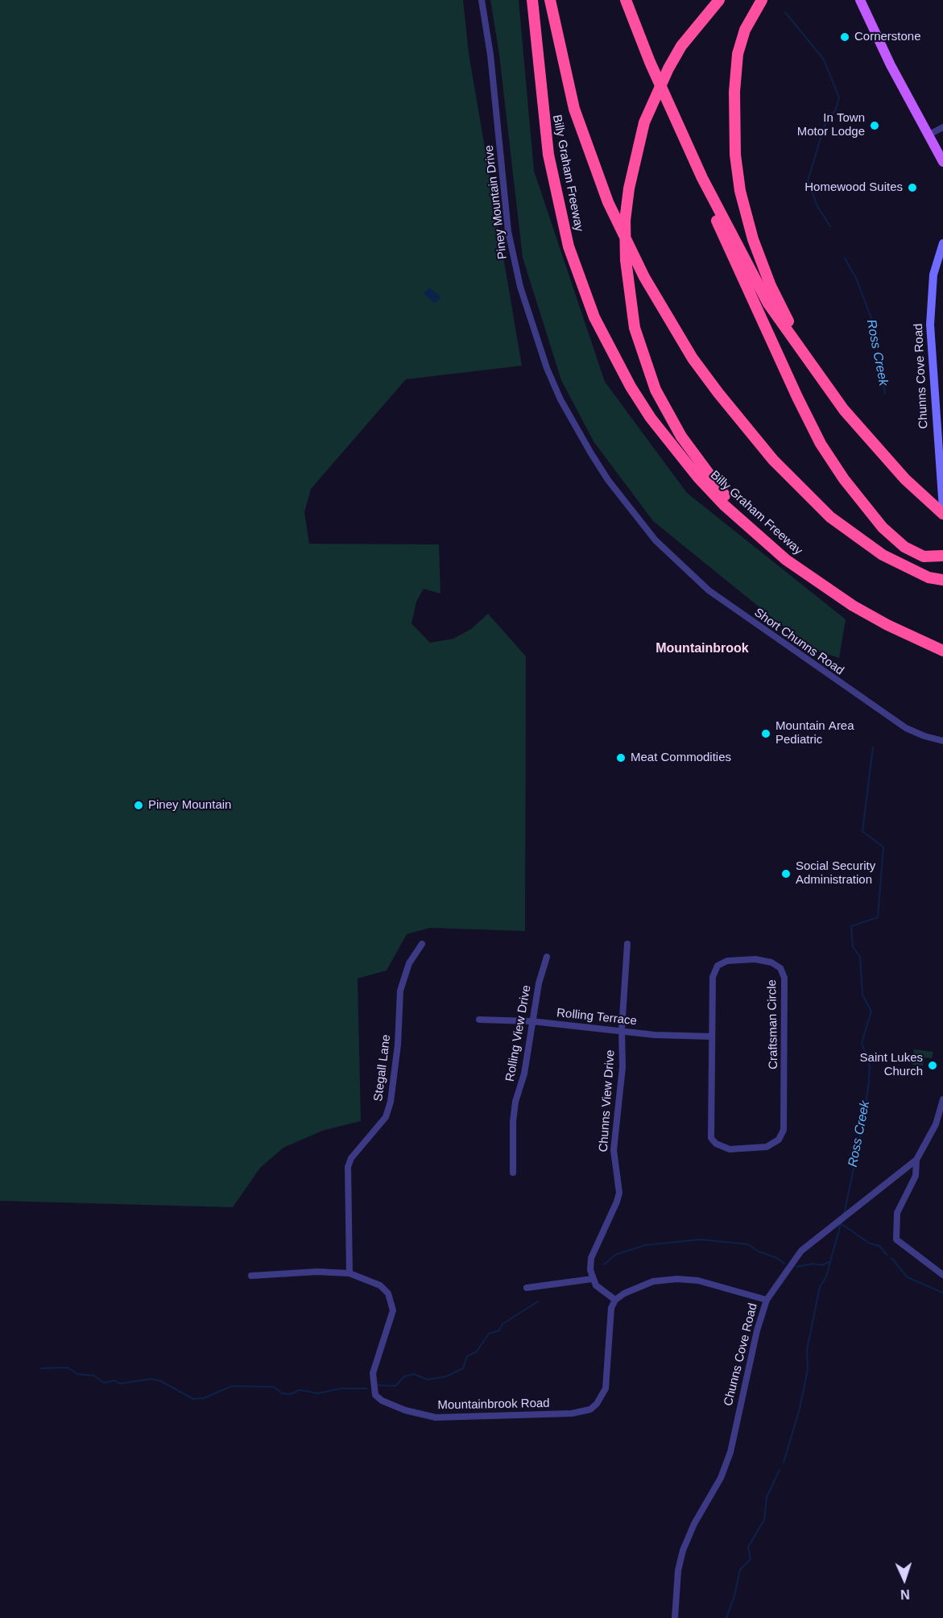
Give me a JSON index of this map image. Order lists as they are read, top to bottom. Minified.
{"streets":{"highway":["Billy Graham Freeway"],"main road":["Chunns Cove Road"],"street":["Piney Mountain Drive","Short Chunns Road","Rolling Terrace","Craftsman Circle","Rolling View Drive","Stegall Lane","Chunns View Drive","Mountainbrook Road"]},"crossings":[["Piney Mountain Drive","Short Chunns Road"],["Rolling Terrace","Craftsman Circle"],["Rolling Terrace","Rolling View Drive"],["Rolling Terrace","Chunns View Drive"],["Stegall Lane","Mountainbrook Road"]],"districts":["Mountainbrook"],"water":["Ross Creek"],"places":["Cornerstone","In Town Motor Lodge","Homewood Suites","Mountain Area Pediatric","Meat Commodities","Piney Mountain","Social Security Administration","Saint Lukes Church"],"north":"bottom"}
